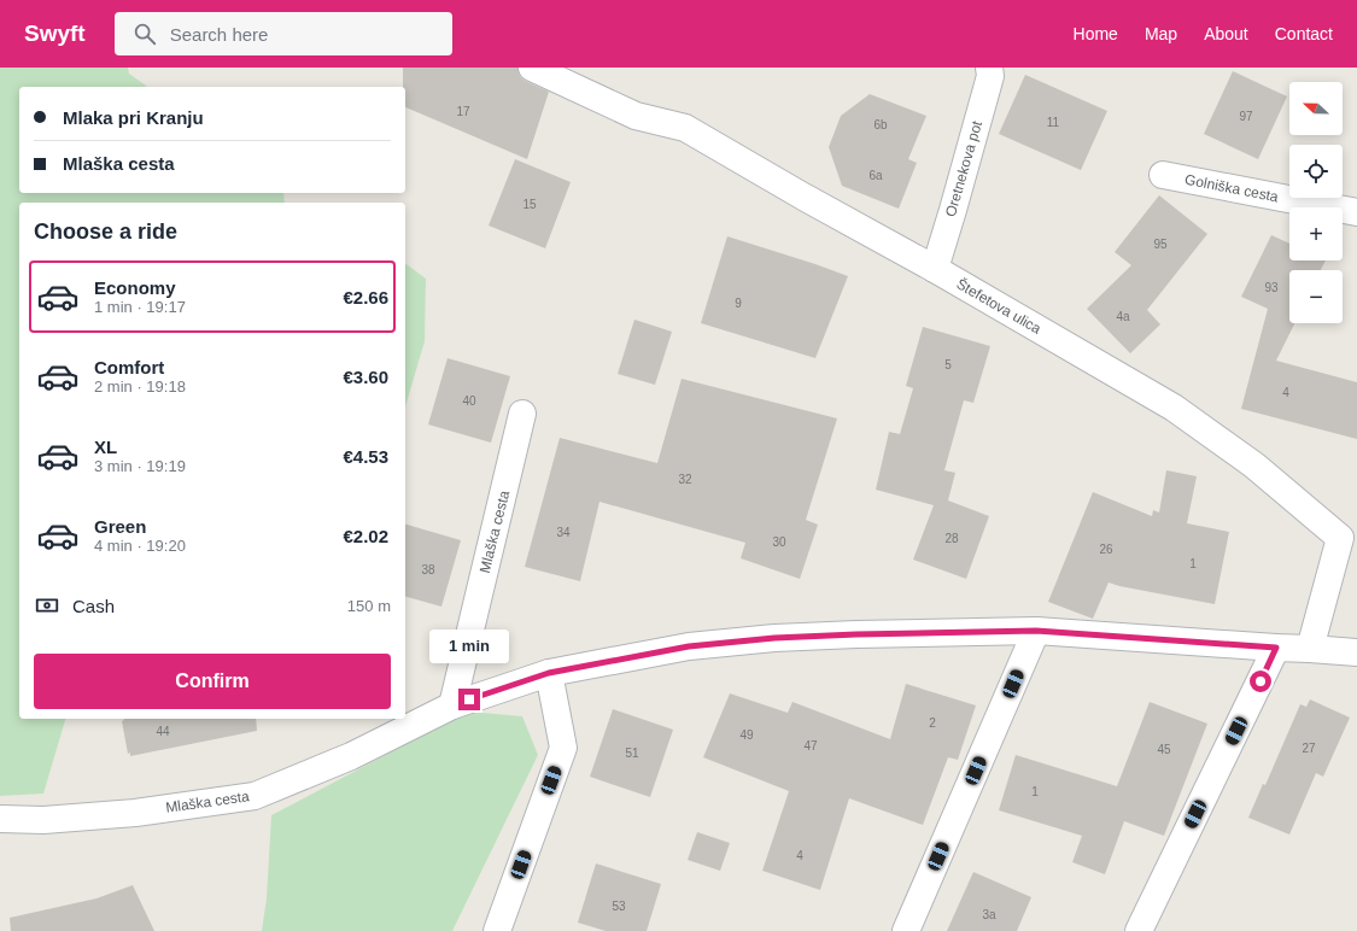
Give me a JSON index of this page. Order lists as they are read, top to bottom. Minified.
{"streets":{"street":["Oretnekova pot","Golniška cesta","Štefetova ulica","Mlaška cesta"]},"crossings":[["Oretnekova pot","Štefetova ulica"],["Štefetova ulica","Mlaška cesta"]],"house_numbers":["17","97","11","6b","6a","15","95","93","9","4a","5","4","40","32","34","28","30","26","1","38","2","44","49","47","27","45","51","1","4","53","3a"],"north":"left","page":{"header":"Swyft","search":"Search here","nav":["Home","Map","About","Contact"],"map_buttons":["+","−"],"banner":["Mlaka pri Kranju","Mlaška cesta"],"heading":"Choose a ride","list":[{"name":"Economy","note":"1 min · 19:17","value":"€2.66"},{"name":"Comfort","note":"2 min · 19:18","value":"€3.60"},{"name":"XL","note":"3 min · 19:19","value":"€4.53"},{"name":"Green","note":"4 min · 19:20","value":"€2.02"}],"pay":["Cash","150 m"],"bubble":"1 min","buttons":"Confirm"}}
